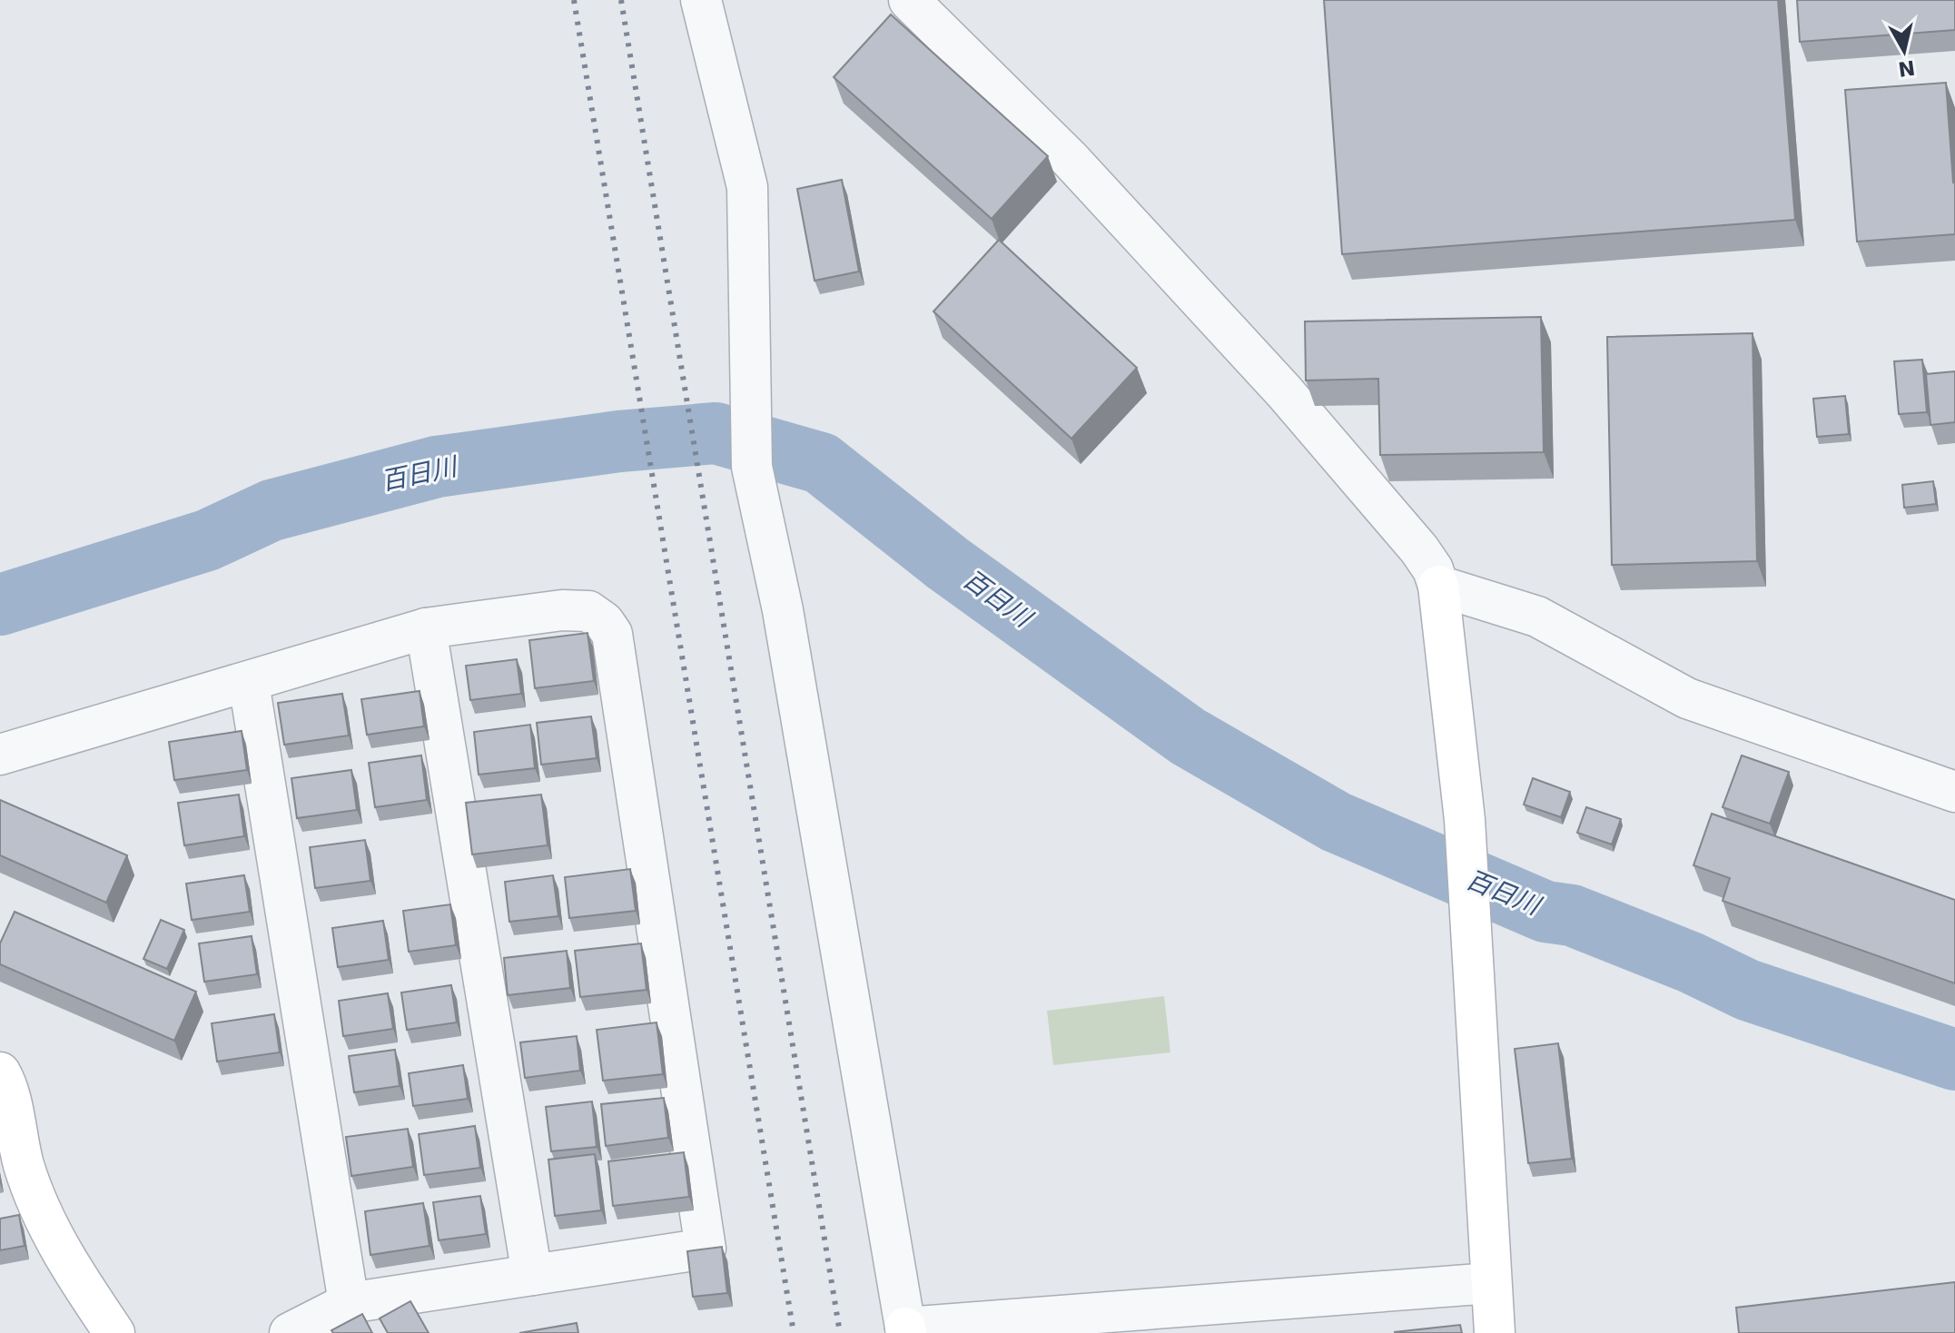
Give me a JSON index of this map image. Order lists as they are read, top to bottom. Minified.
{"water":["百日川"],"north":"bottom"}
